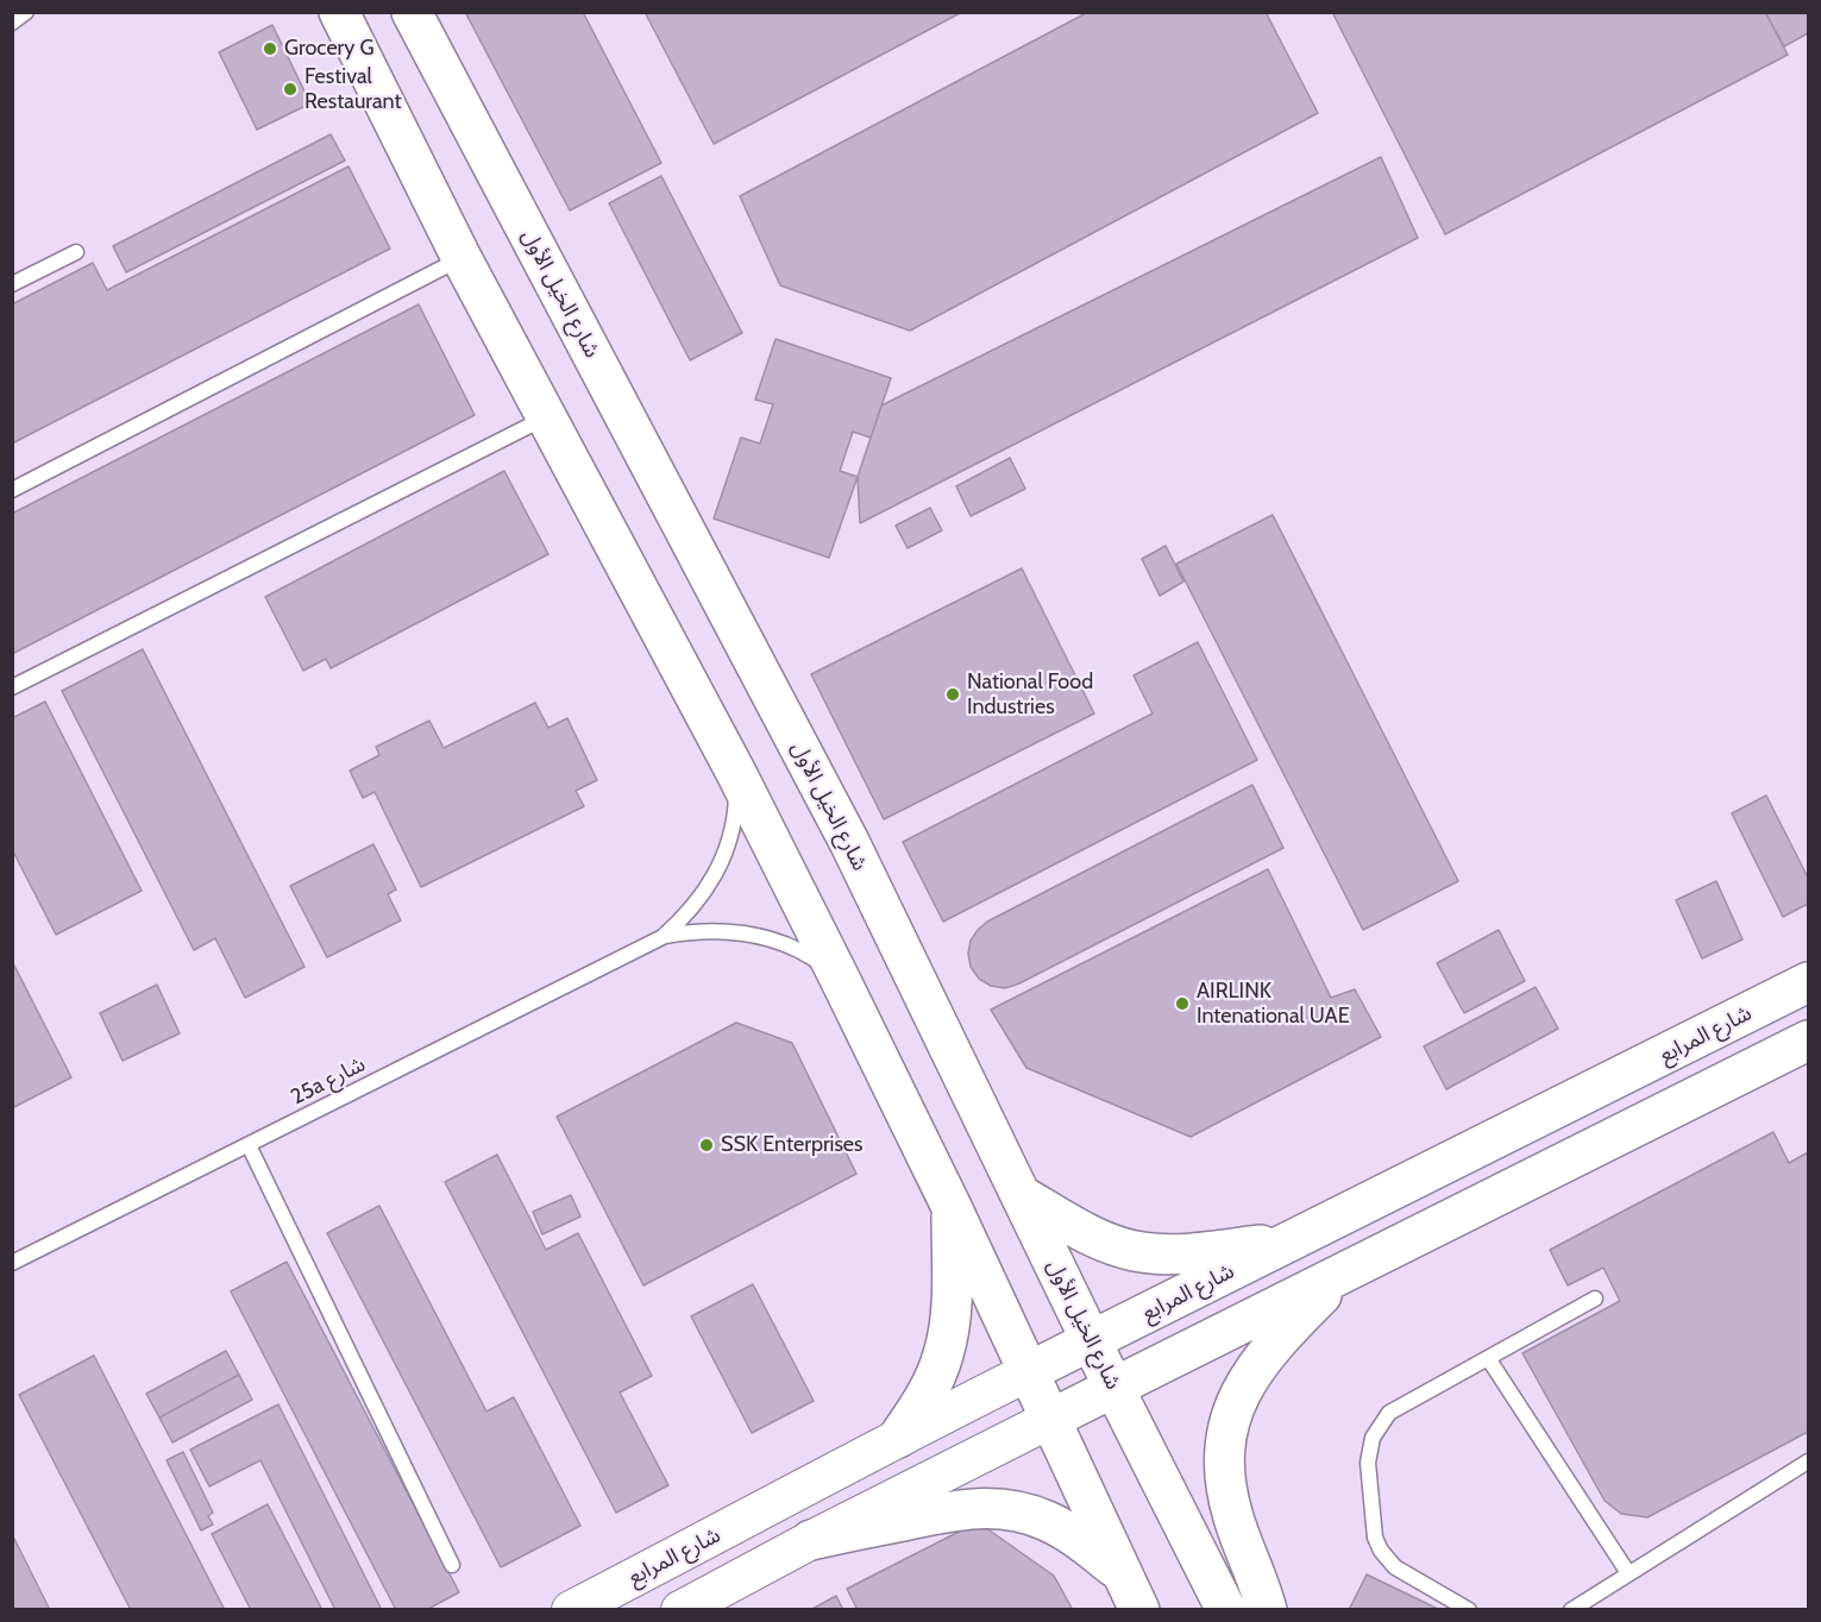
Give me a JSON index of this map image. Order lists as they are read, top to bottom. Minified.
{"streets":{"main road":["شارع الخيل الأول","شارع المرابع"],"lane":["25a شارع"]},"crossings":[["شارع الخيل الأول","شارع المرابع"]],"places":["Grocery G","Festival Restaurant","National Food Industries","AIRLINK Intenational UAE","SSK Enterprises"]}
